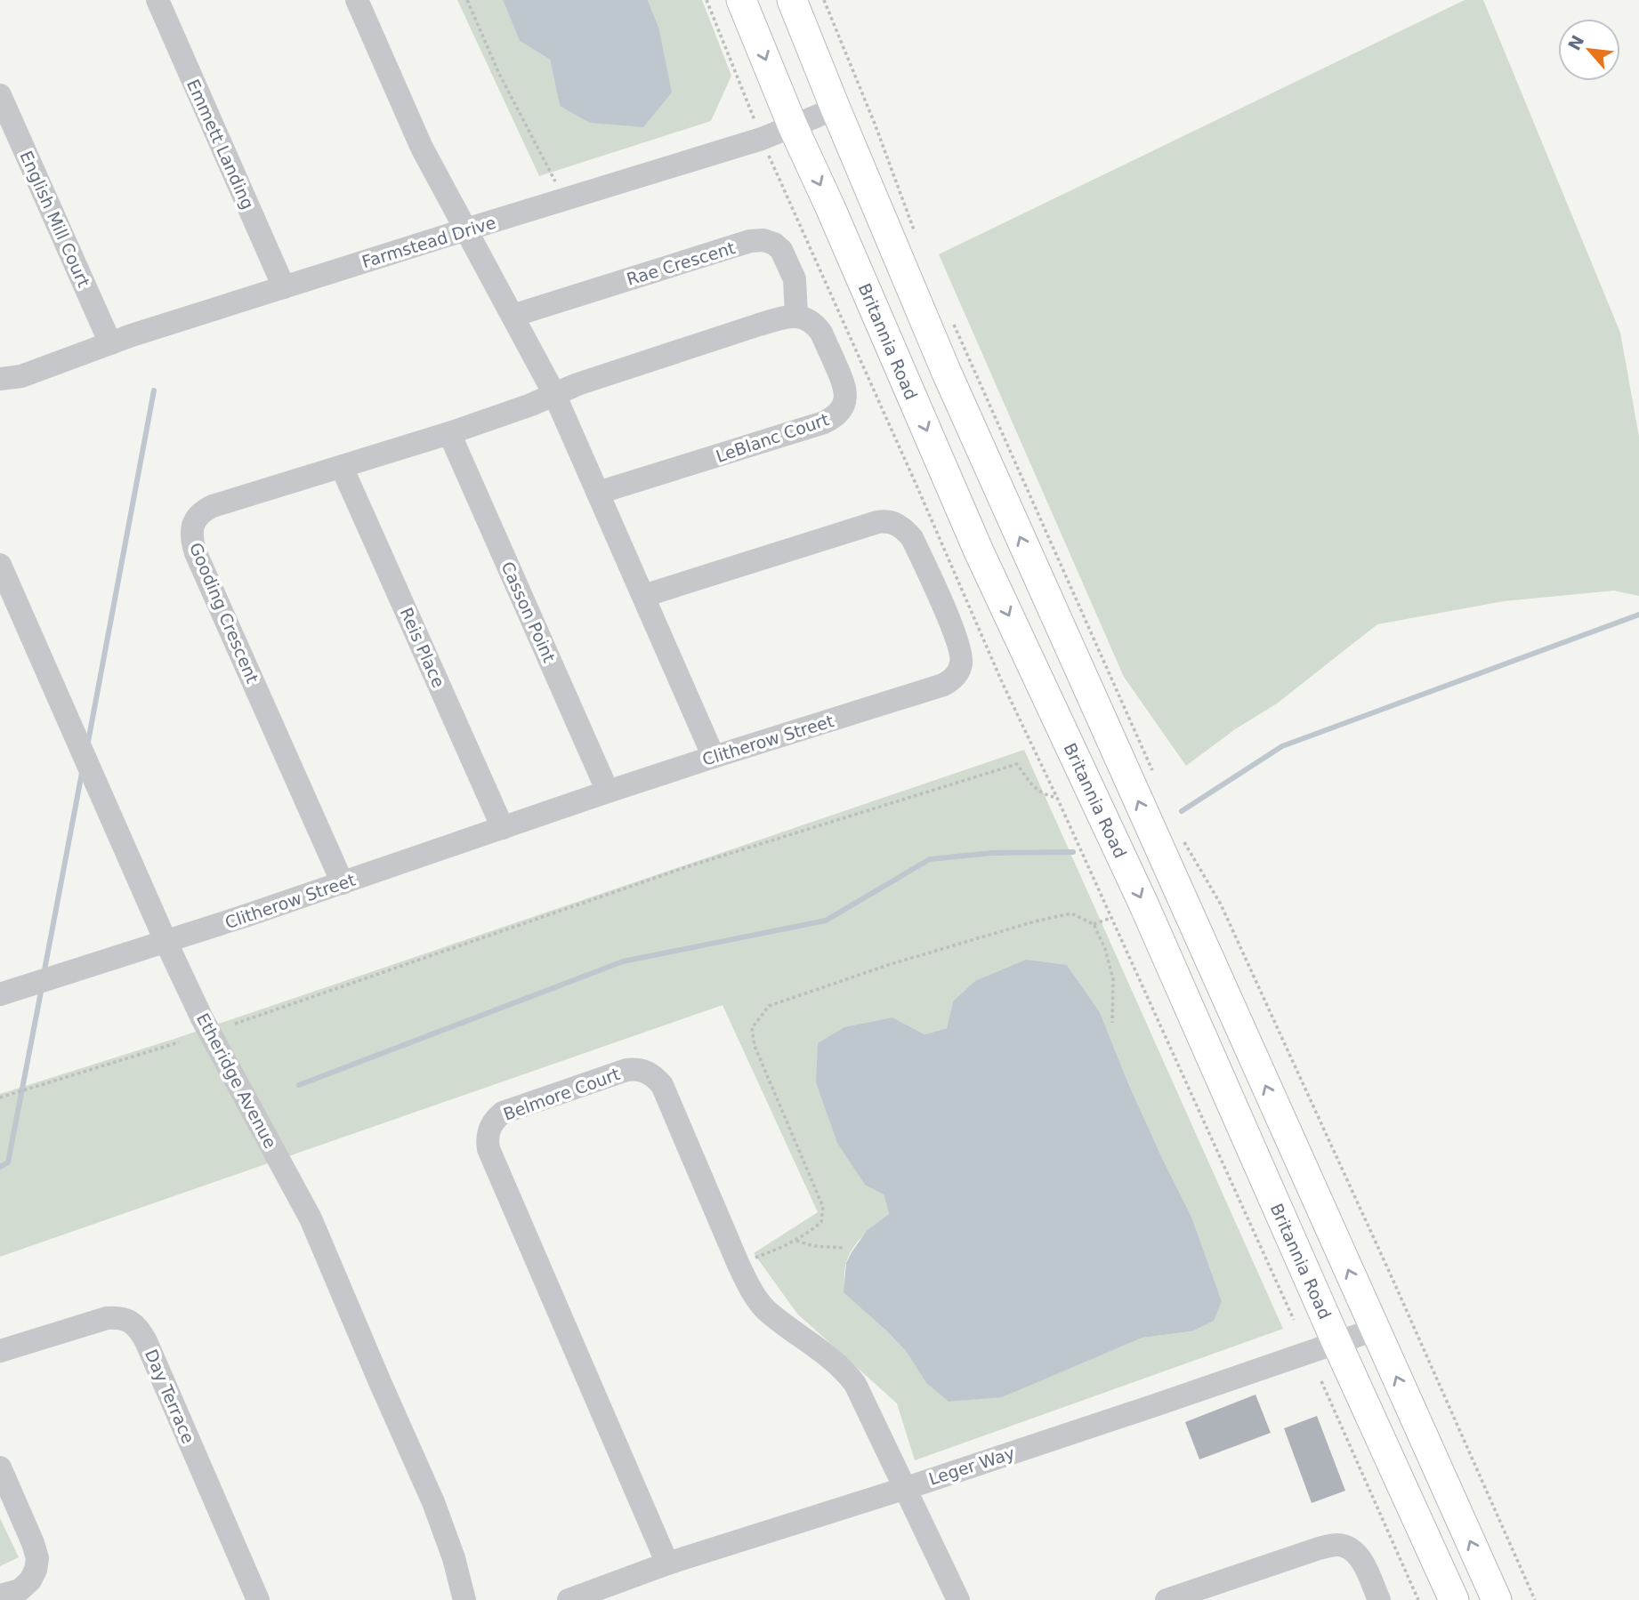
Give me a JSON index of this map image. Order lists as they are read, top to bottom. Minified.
{"streets":{"main road":["Britannia Road"],"street":["Emmett Landing","English Mill Court","Farmstead Drive","Rae Crescent","LeBlanc Court","Casson Point","Gooding Crescent","Reis Place","Clitherow Street","Etheridge Avenue","Belmore Court","Day Terrace","Leger Way"]},"crossings":[["Emmett Landing","Farmstead Drive"],["English Mill Court","Farmstead Drive"],["Farmstead Drive","Britannia Road"],["Rae Crescent","LeBlanc Court"],["Britannia Road","Leger Way"],["Casson Point","Gooding Crescent"],["Casson Point","Clitherow Street"],["Gooding Crescent","Reis Place"],["Gooding Crescent","Clitherow Street"],["Reis Place","Clitherow Street"],["Clitherow Street","Etheridge Avenue"],["Belmore Court","Leger Way"]],"north":"top left"}
